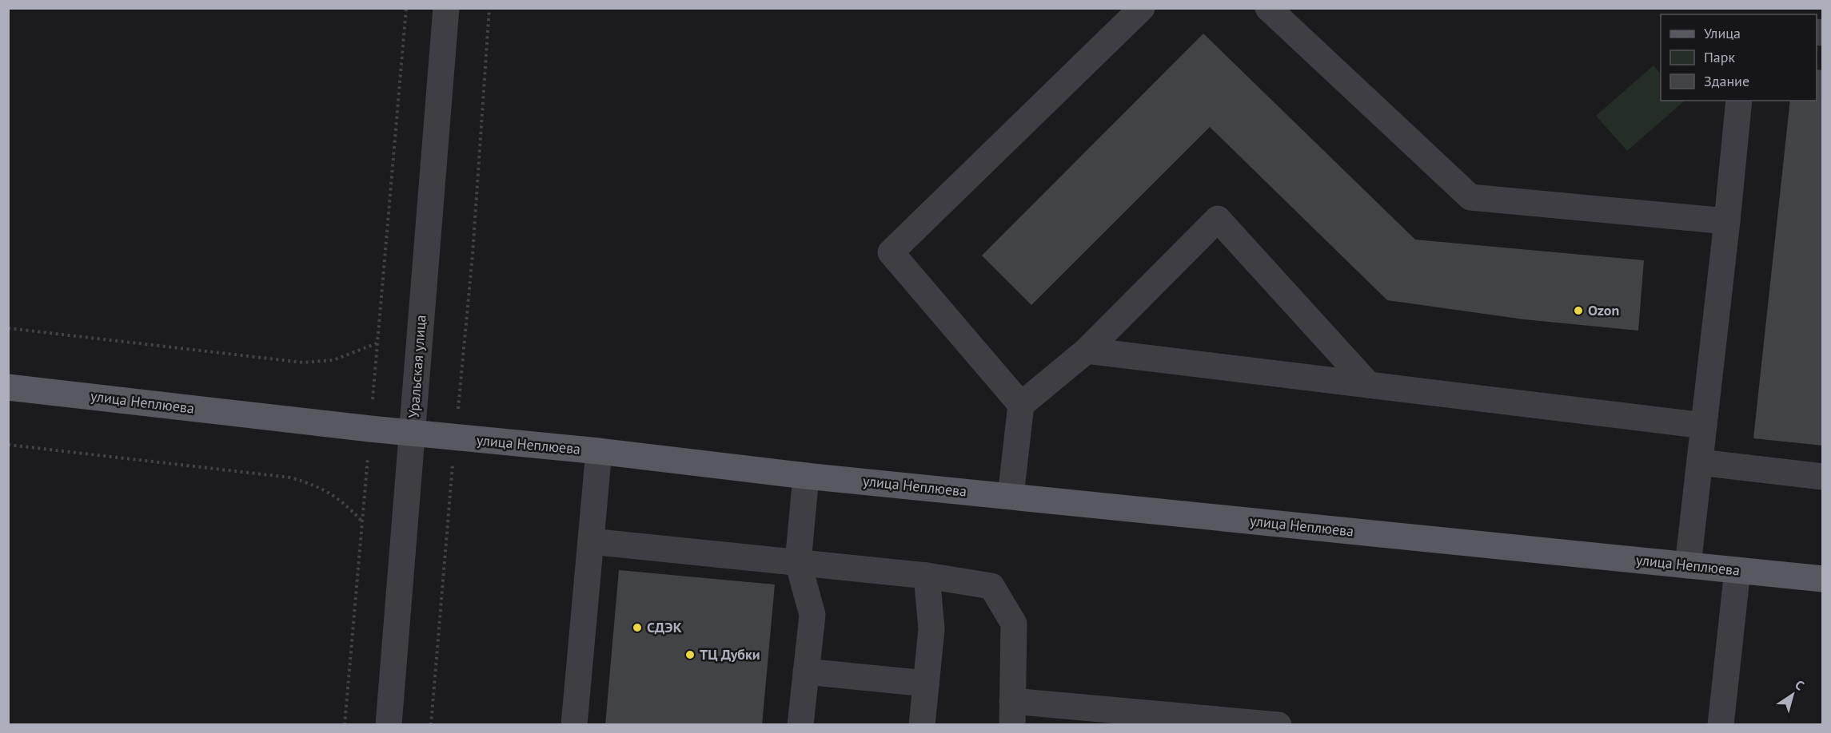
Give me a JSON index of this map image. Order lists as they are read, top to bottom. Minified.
{"streets":{"main road":["улица Неплюева"],"street":["Уральская улица"]},"crossings":[["Уральская улица","улица Неплюева"]],"places":["Ozon","СДЭК","ТЦ Дубки"],"legend":["Улица","Парк","Здание"],"north":"top right"}
